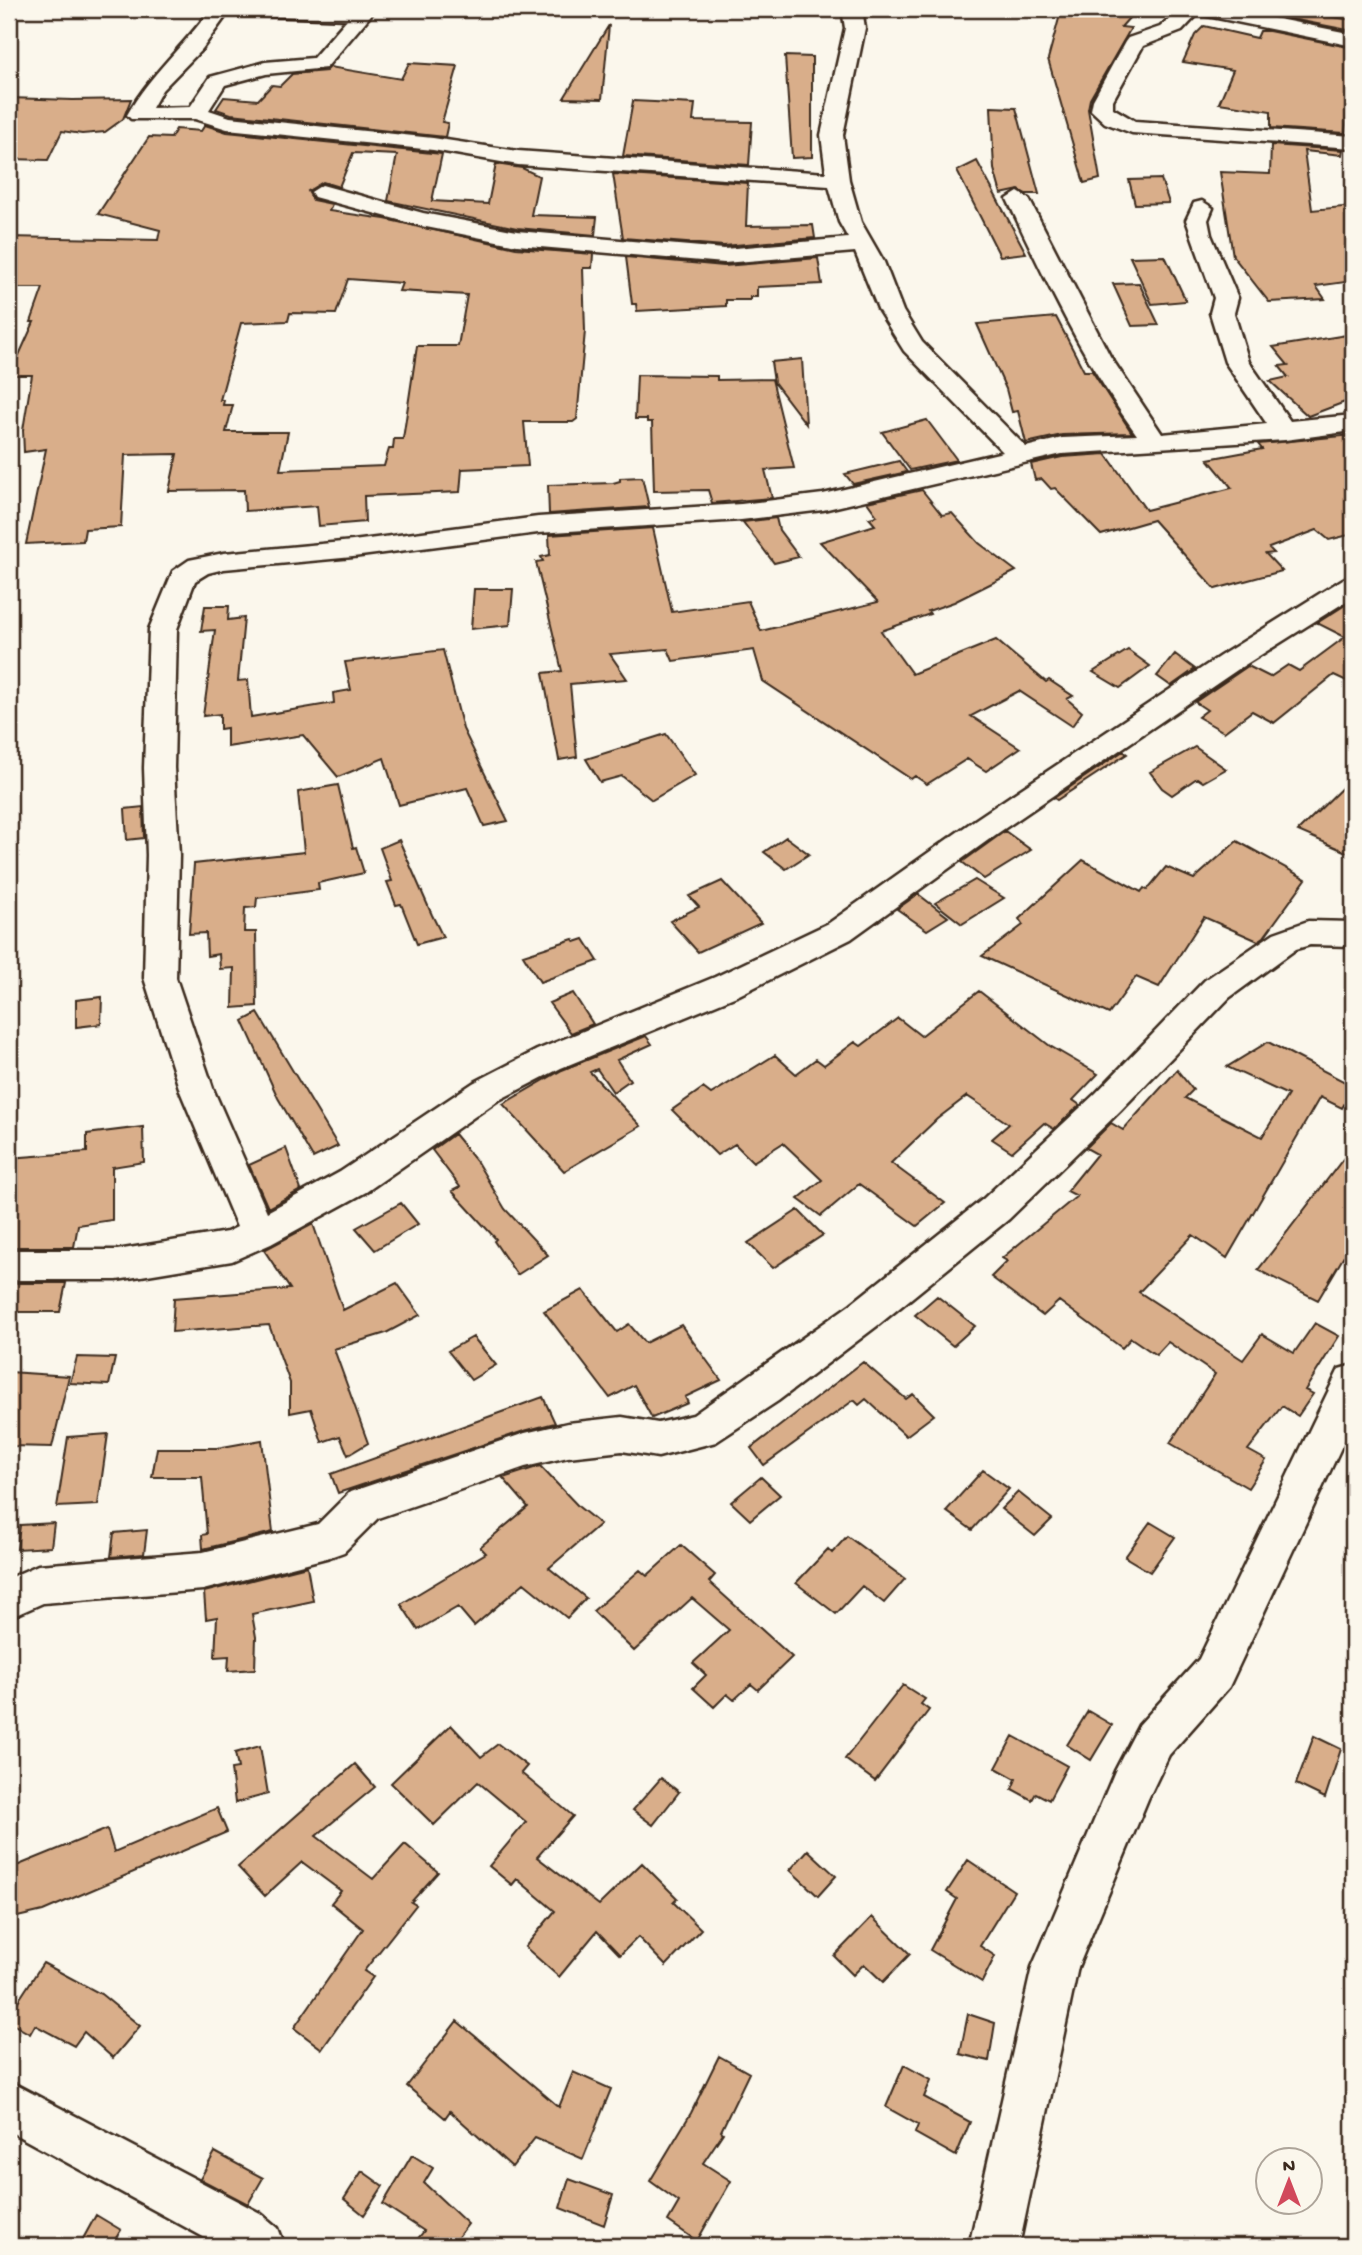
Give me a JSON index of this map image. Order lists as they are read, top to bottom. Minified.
{"north":"top"}
